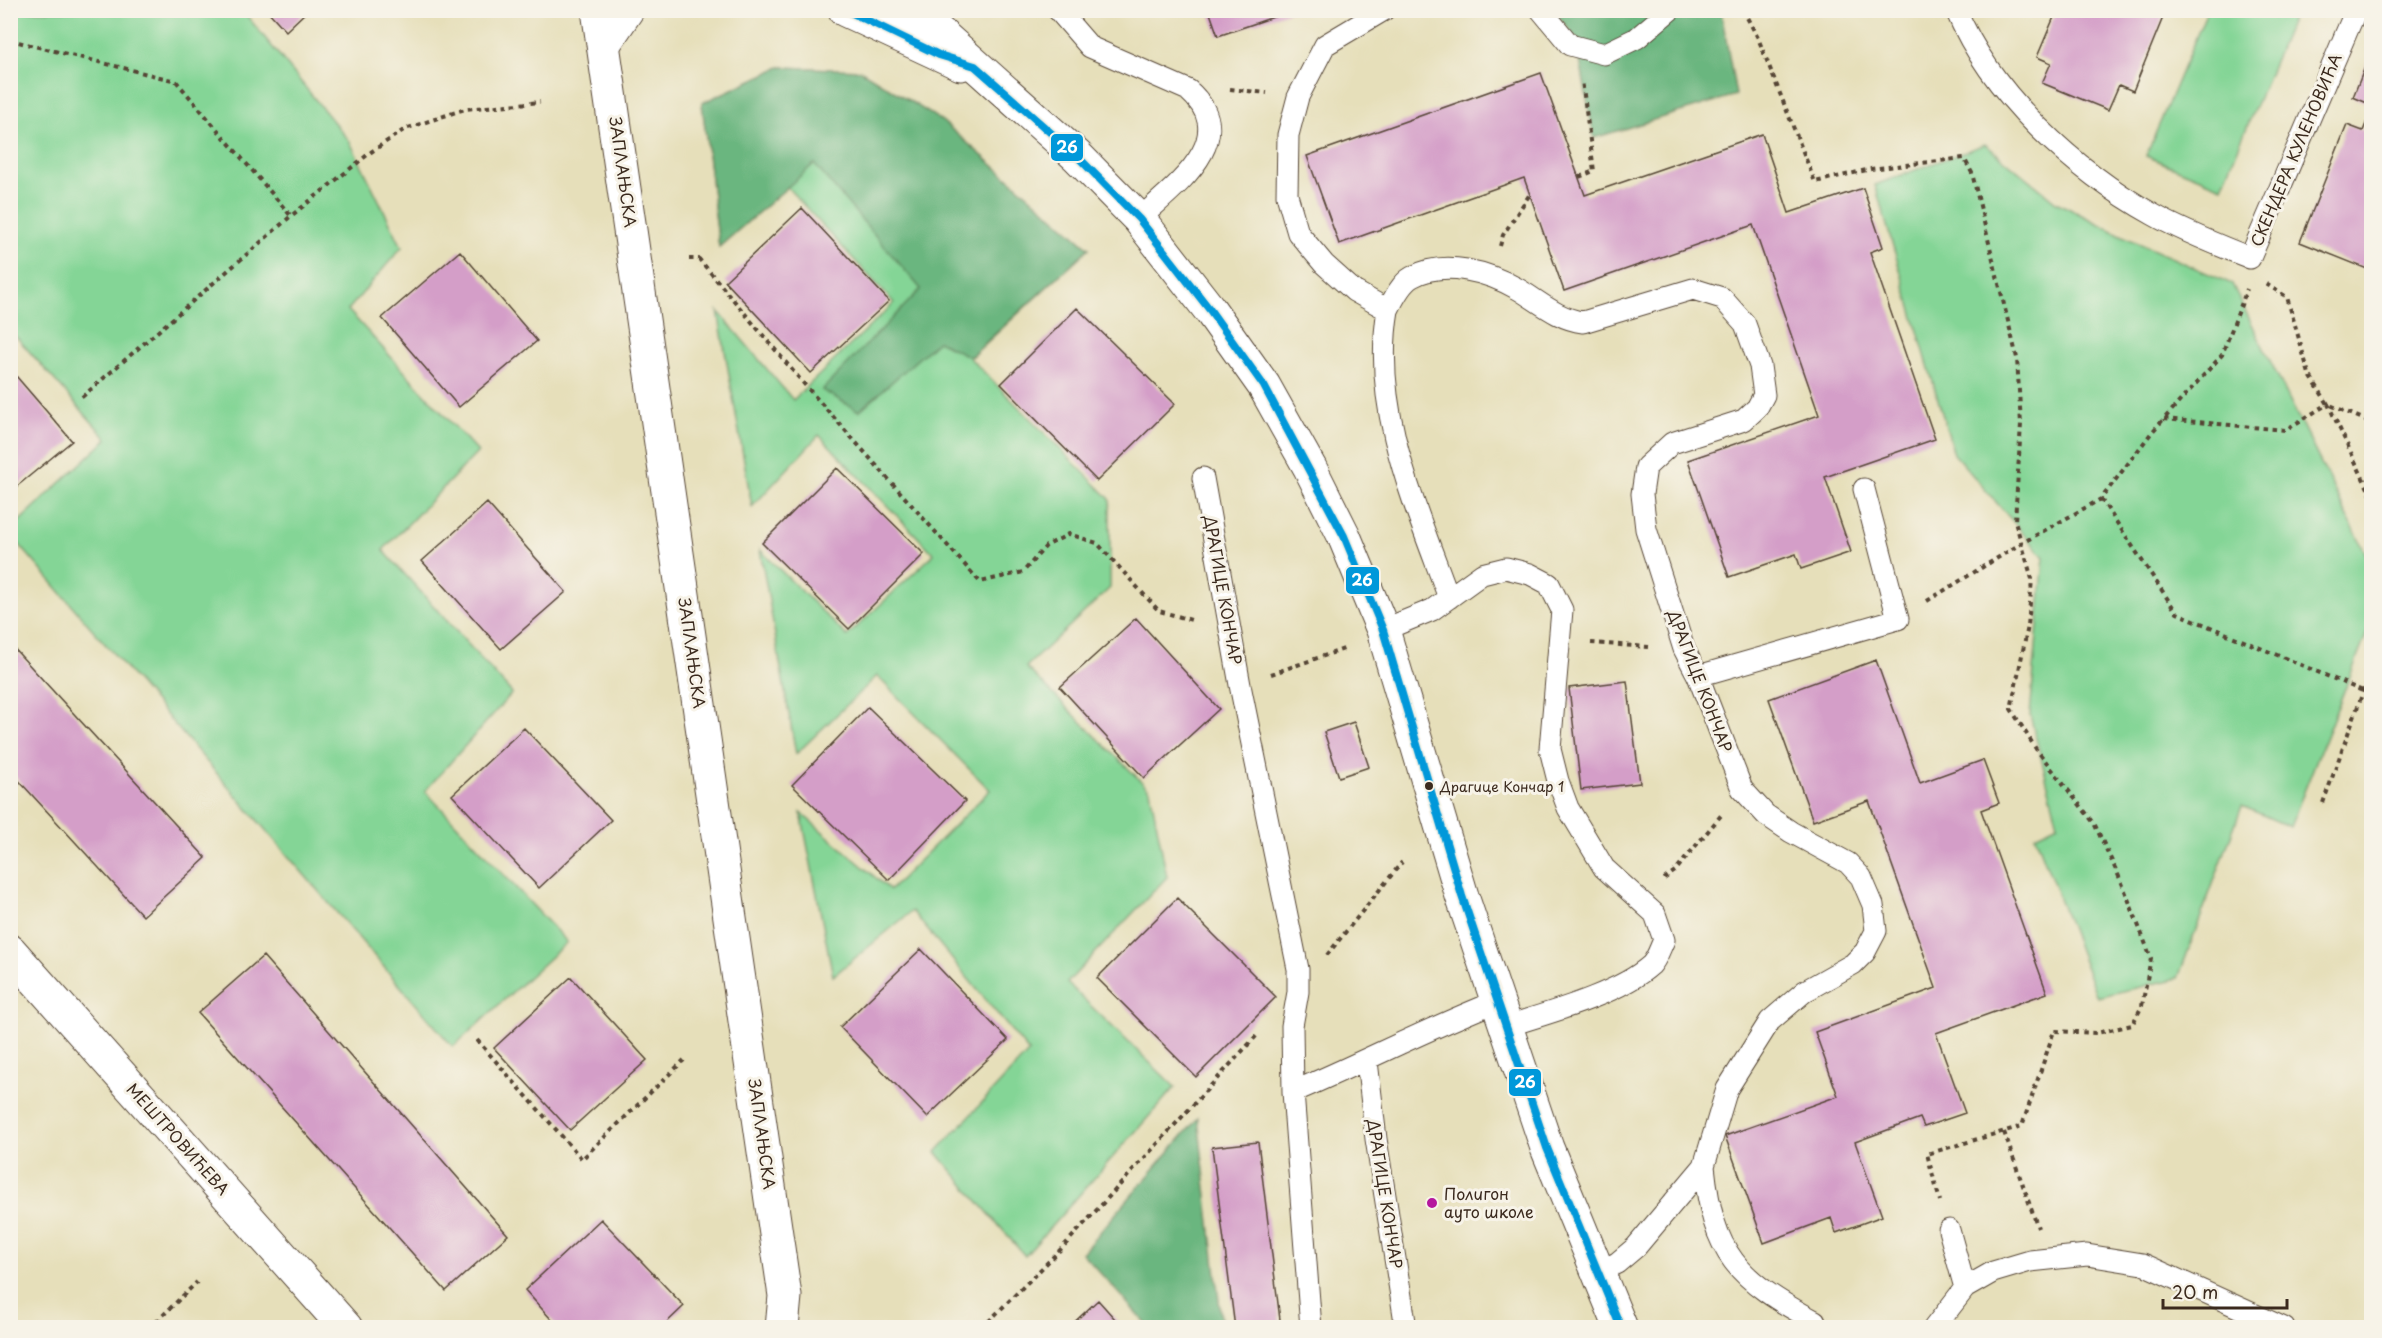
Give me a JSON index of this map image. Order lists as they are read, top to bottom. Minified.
{"streets":{"street":["ЗАПЛАЊСКА","МЕШТРОВИЋЕВА"],"lane":["СКЕНДЕРА КУЛЕНОВИЋА","ДРАГИЦЕ КОНЧАР"]},"places":["Драгице Кончар 1","Полигон ауто школе"],"lines":["transit line 26"],"scale_bar":"20 m"}
